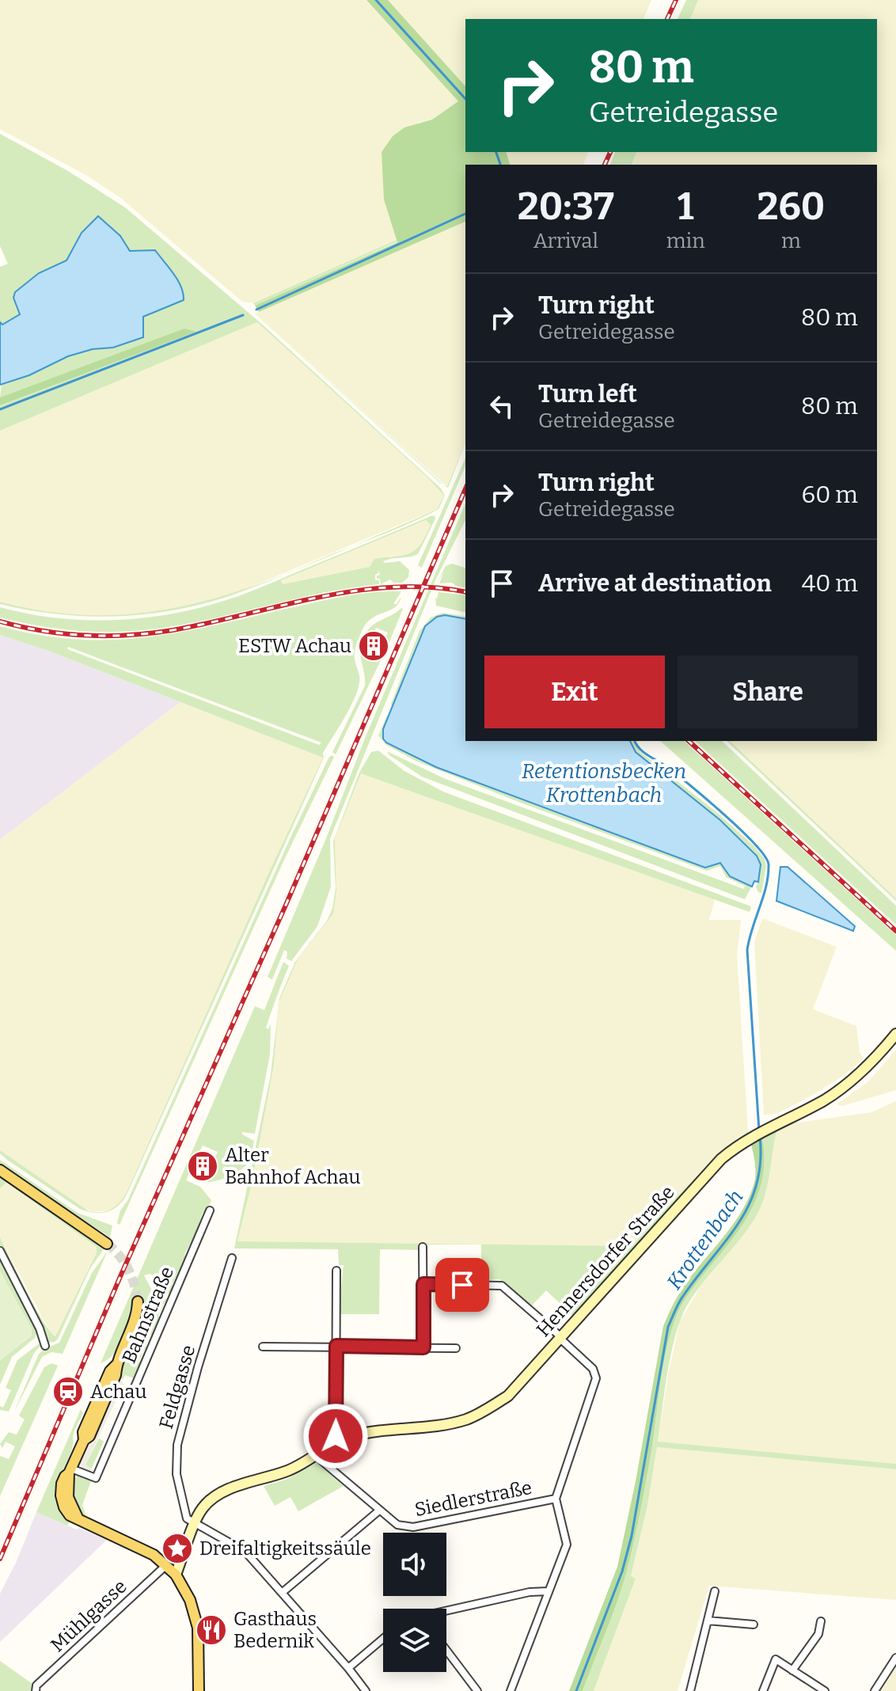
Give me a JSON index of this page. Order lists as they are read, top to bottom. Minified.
{"streets":{"street":["Hennersdorfer Straße","Bahnstraße","Feldgasse","Siedlerstraße","Mühlgasse"]},"crossings":[["Hennersdorfer Straße","Feldgasse"],["Hennersdorfer Straße","Siedlerstraße"]],"water":["Retentionsbecken Krottenbach","Krottenbach"],"places":{"building":["ESTW Achau","Alter Bahnhof Achau"],"station":["Achau"],"place":["Dreifaltigkeitssäule"],"restaurant":["Gasthaus Bedernik"]},"page":{"turn":["80 m","Getreidegasse"],"eta":["20:37","Arrival","1","min","260","m"],"list":[{"name":"Turn right","note":"Getreidegasse","value":"80 m"},{"name":"Turn left","note":"Getreidegasse","value":"80 m"},{"name":"Turn right","note":"Getreidegasse","value":"60 m"},{"name":"Arrive at destination","value":"40 m"}],"buttons":["Exit","Share"]}}
